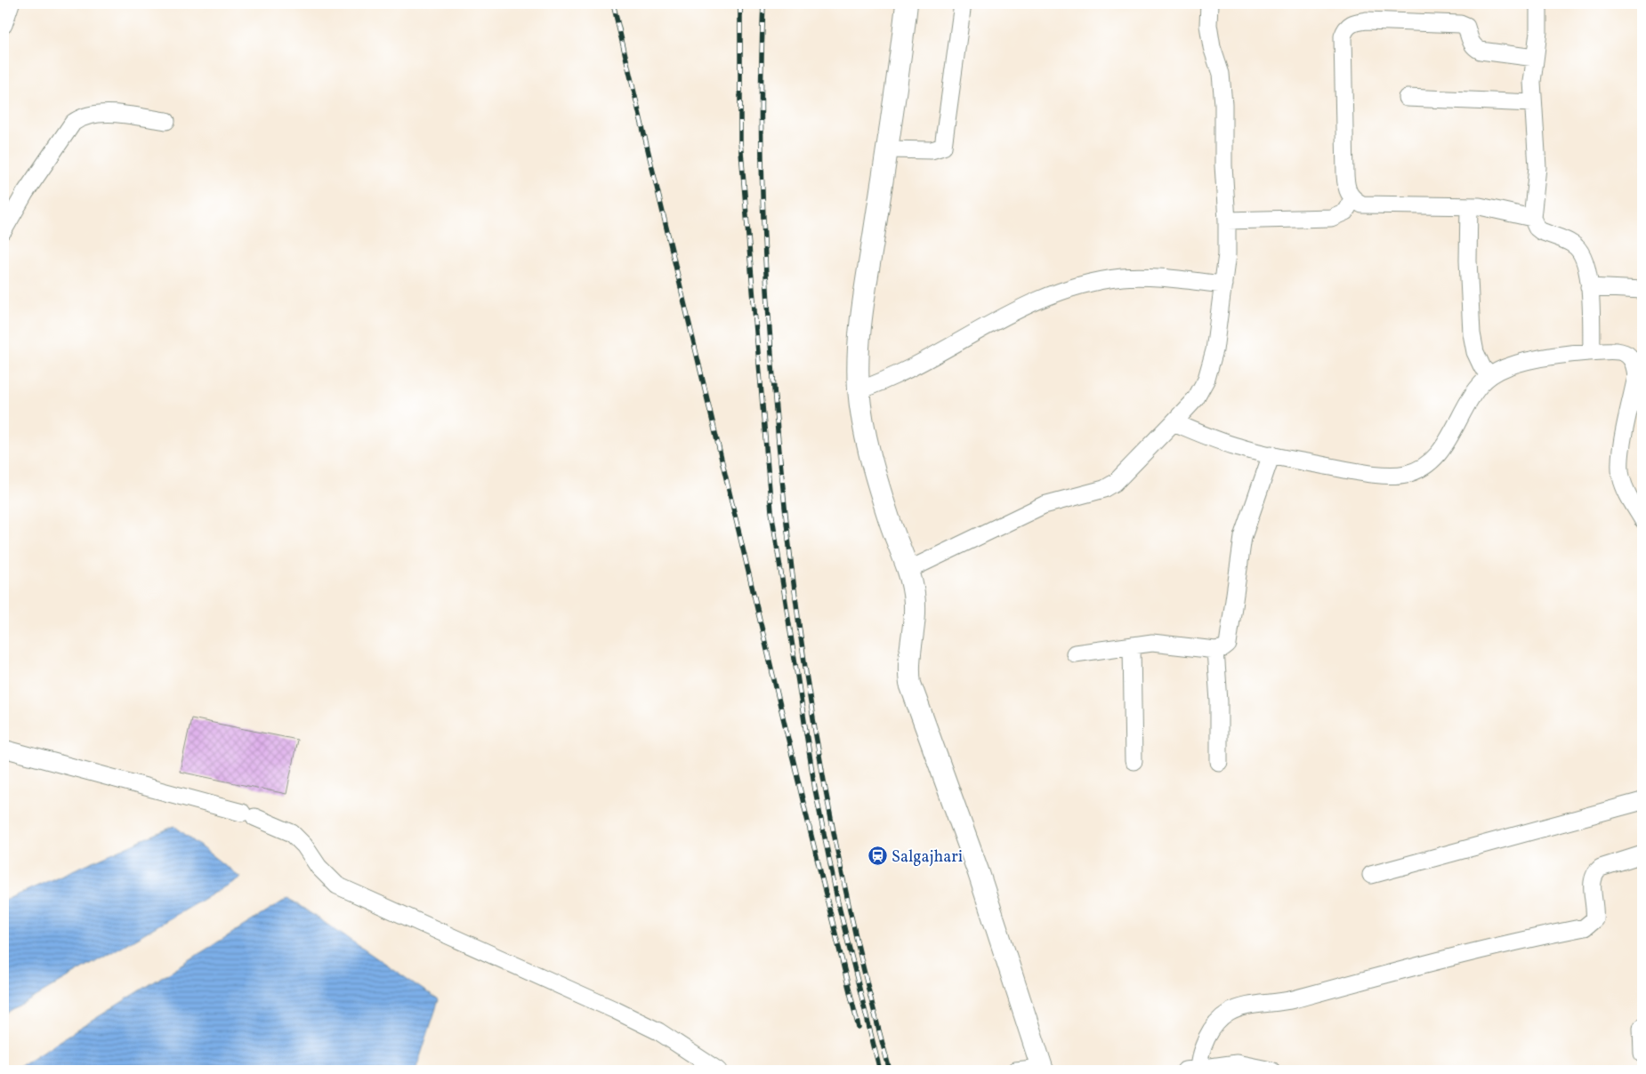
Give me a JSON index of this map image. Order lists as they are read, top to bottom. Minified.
{"places":{"station":["Salgajhari"]}}
